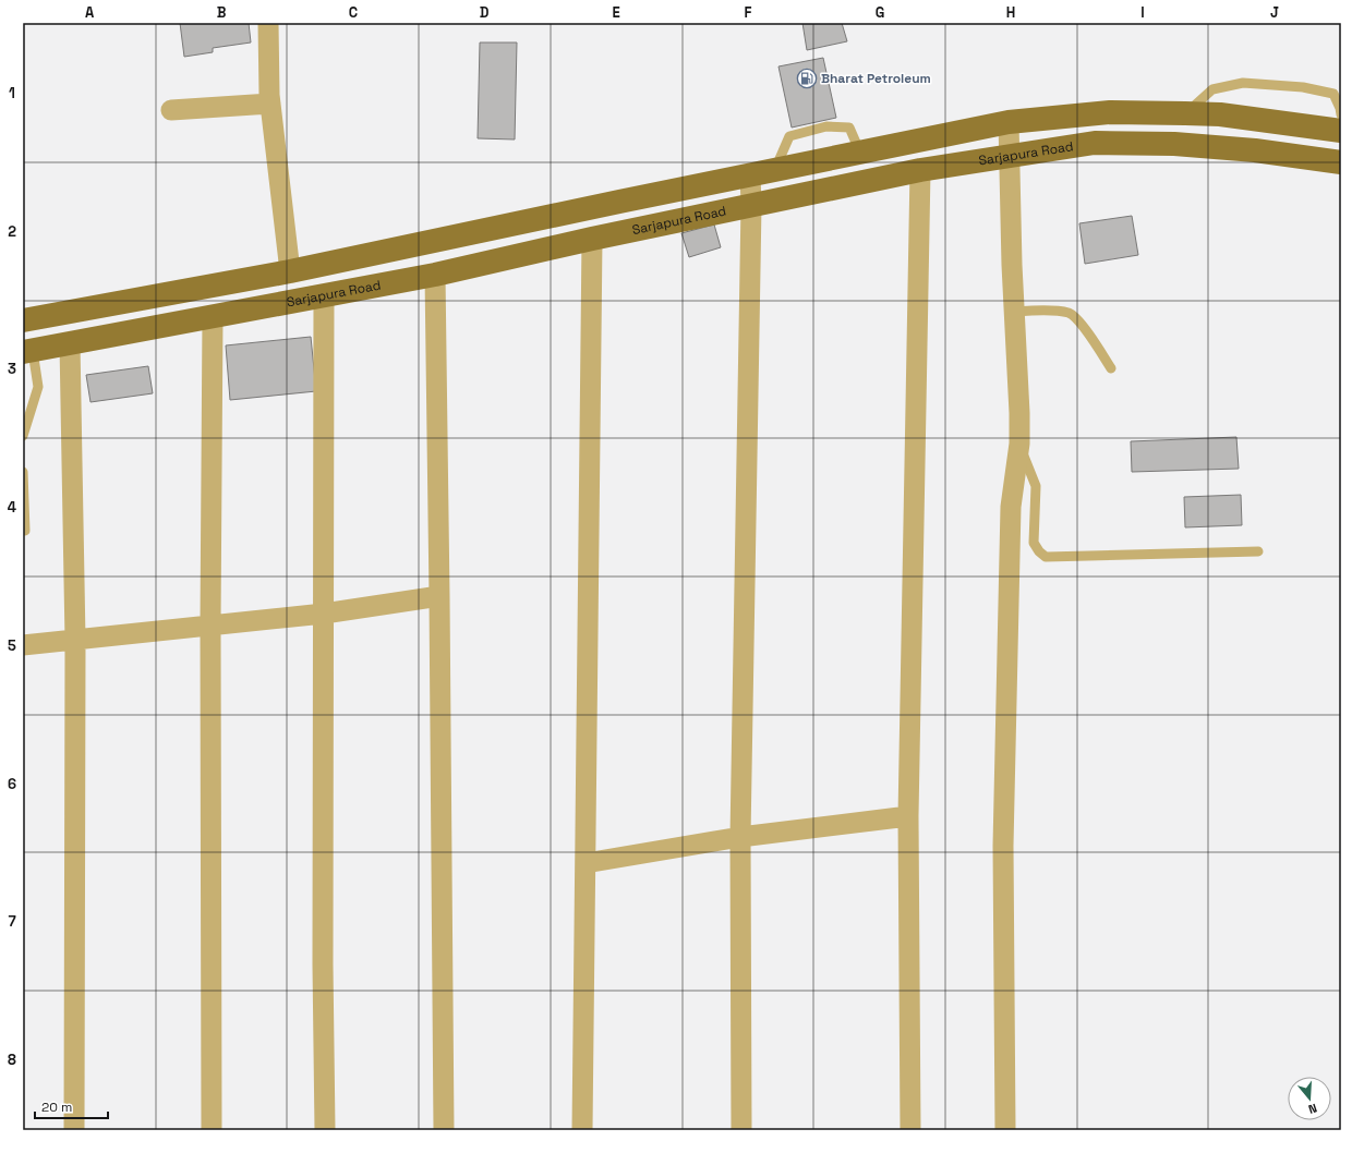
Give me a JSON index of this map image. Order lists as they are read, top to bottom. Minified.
{"streets":{"main road":["Sarjapura Road"]},"places":{"fuel station":["Bharat Petroleum"]},"scale_bar":"20 m","north":"bottom","grid":{"columns":["A","B","C","D","E","F","G","H","I","J"],"rows":["1","2","3","4","5","6","7","8"]}}
